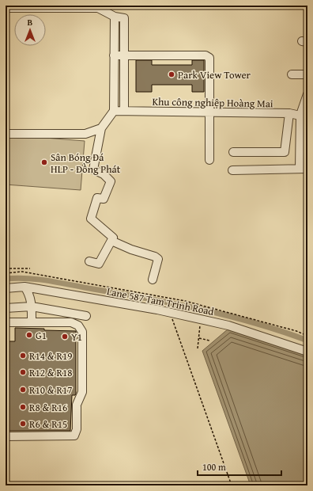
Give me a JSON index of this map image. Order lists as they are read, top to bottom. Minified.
{"streets":{"street":["Khu công nghiệp Hoàng Mai","Lane 587 Tam Trinh Road"]},"places":["Park View Tower","Sân Bóng Đá HLP - Đồng Phát","G1","Y1","R14 & R19","R12 & R18","R10 & R17","R8 & R16","R6 & R15"],"scale_bar":"100 m","north":"top"}
